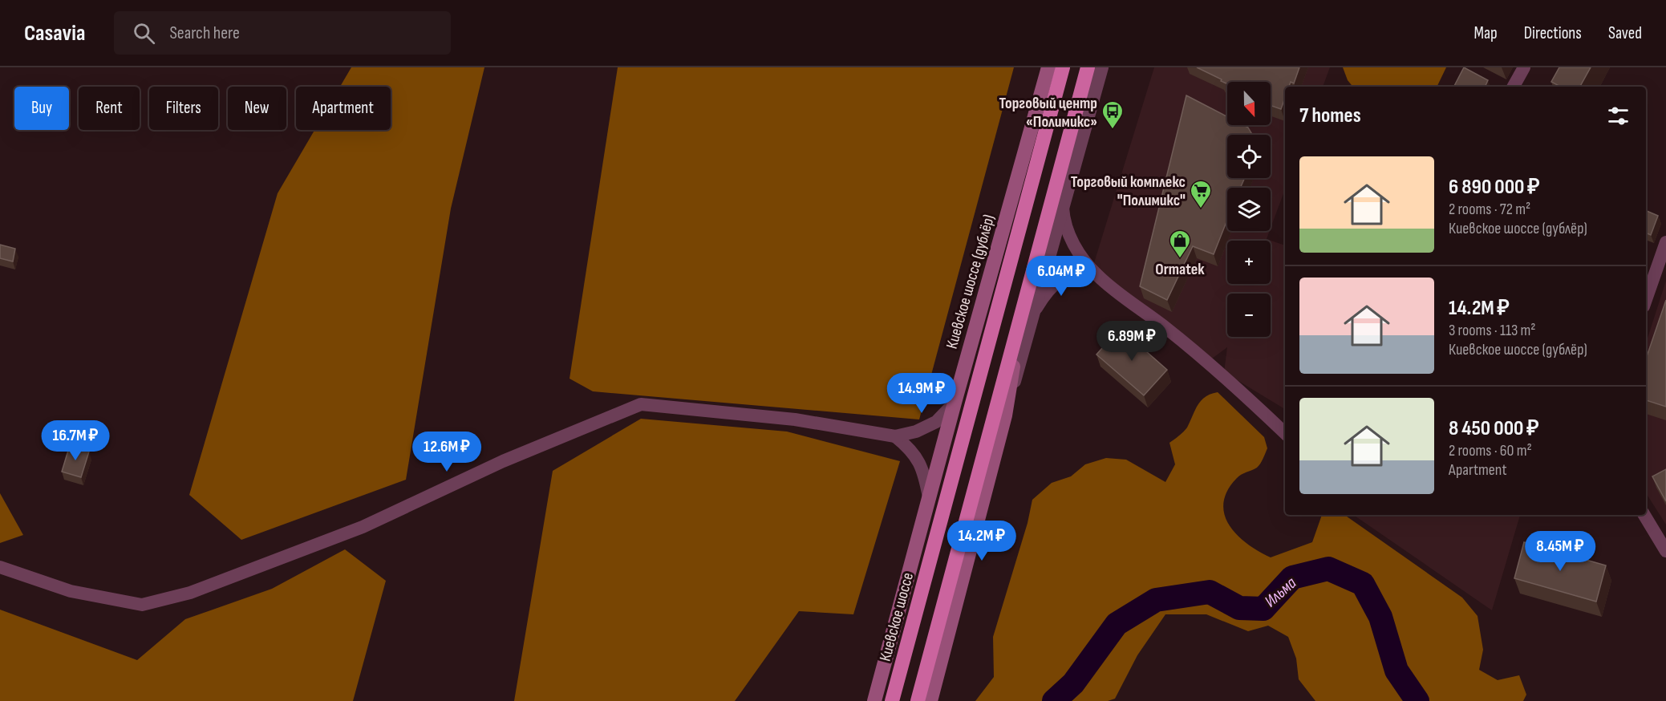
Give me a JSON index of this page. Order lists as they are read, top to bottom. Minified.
{"streets":{"highway":["Киевское шоссе"],"main road":["Киевское шоссе (дублёр)"]},"water":["Ильма"],"places":{"bus stop":["Торговый центр «Полимикс»"],"supermarket":["Торговый комплекс \"Полимикс\""],"shop":["Ormatek"]},"north":"bottom","page":{"header":"Casavia","search":"Search here","nav":["Map","Directions","Saved"],"map_buttons":["+","−"],"chip":["Buy","Rent","Filters","New","Apartment"],"heading":"7 homes","list":[{"name":"6 890 000 ₽","note":"2 rooms · 72 m² · Киевское шоссе (дублёр)"},{"name":"14.2M ₽","note":"3 rooms · 113 m² · Киевское шоссе (дублёр)"},{"name":"8 450 000 ₽","note":"2 rooms · 60 m² · Apartment"}],"price":["6.04M ₽","6.89M ₽","14.9M ₽","16.7M ₽","12.6M ₽","14.2M ₽","8.45M ₽"]}}
